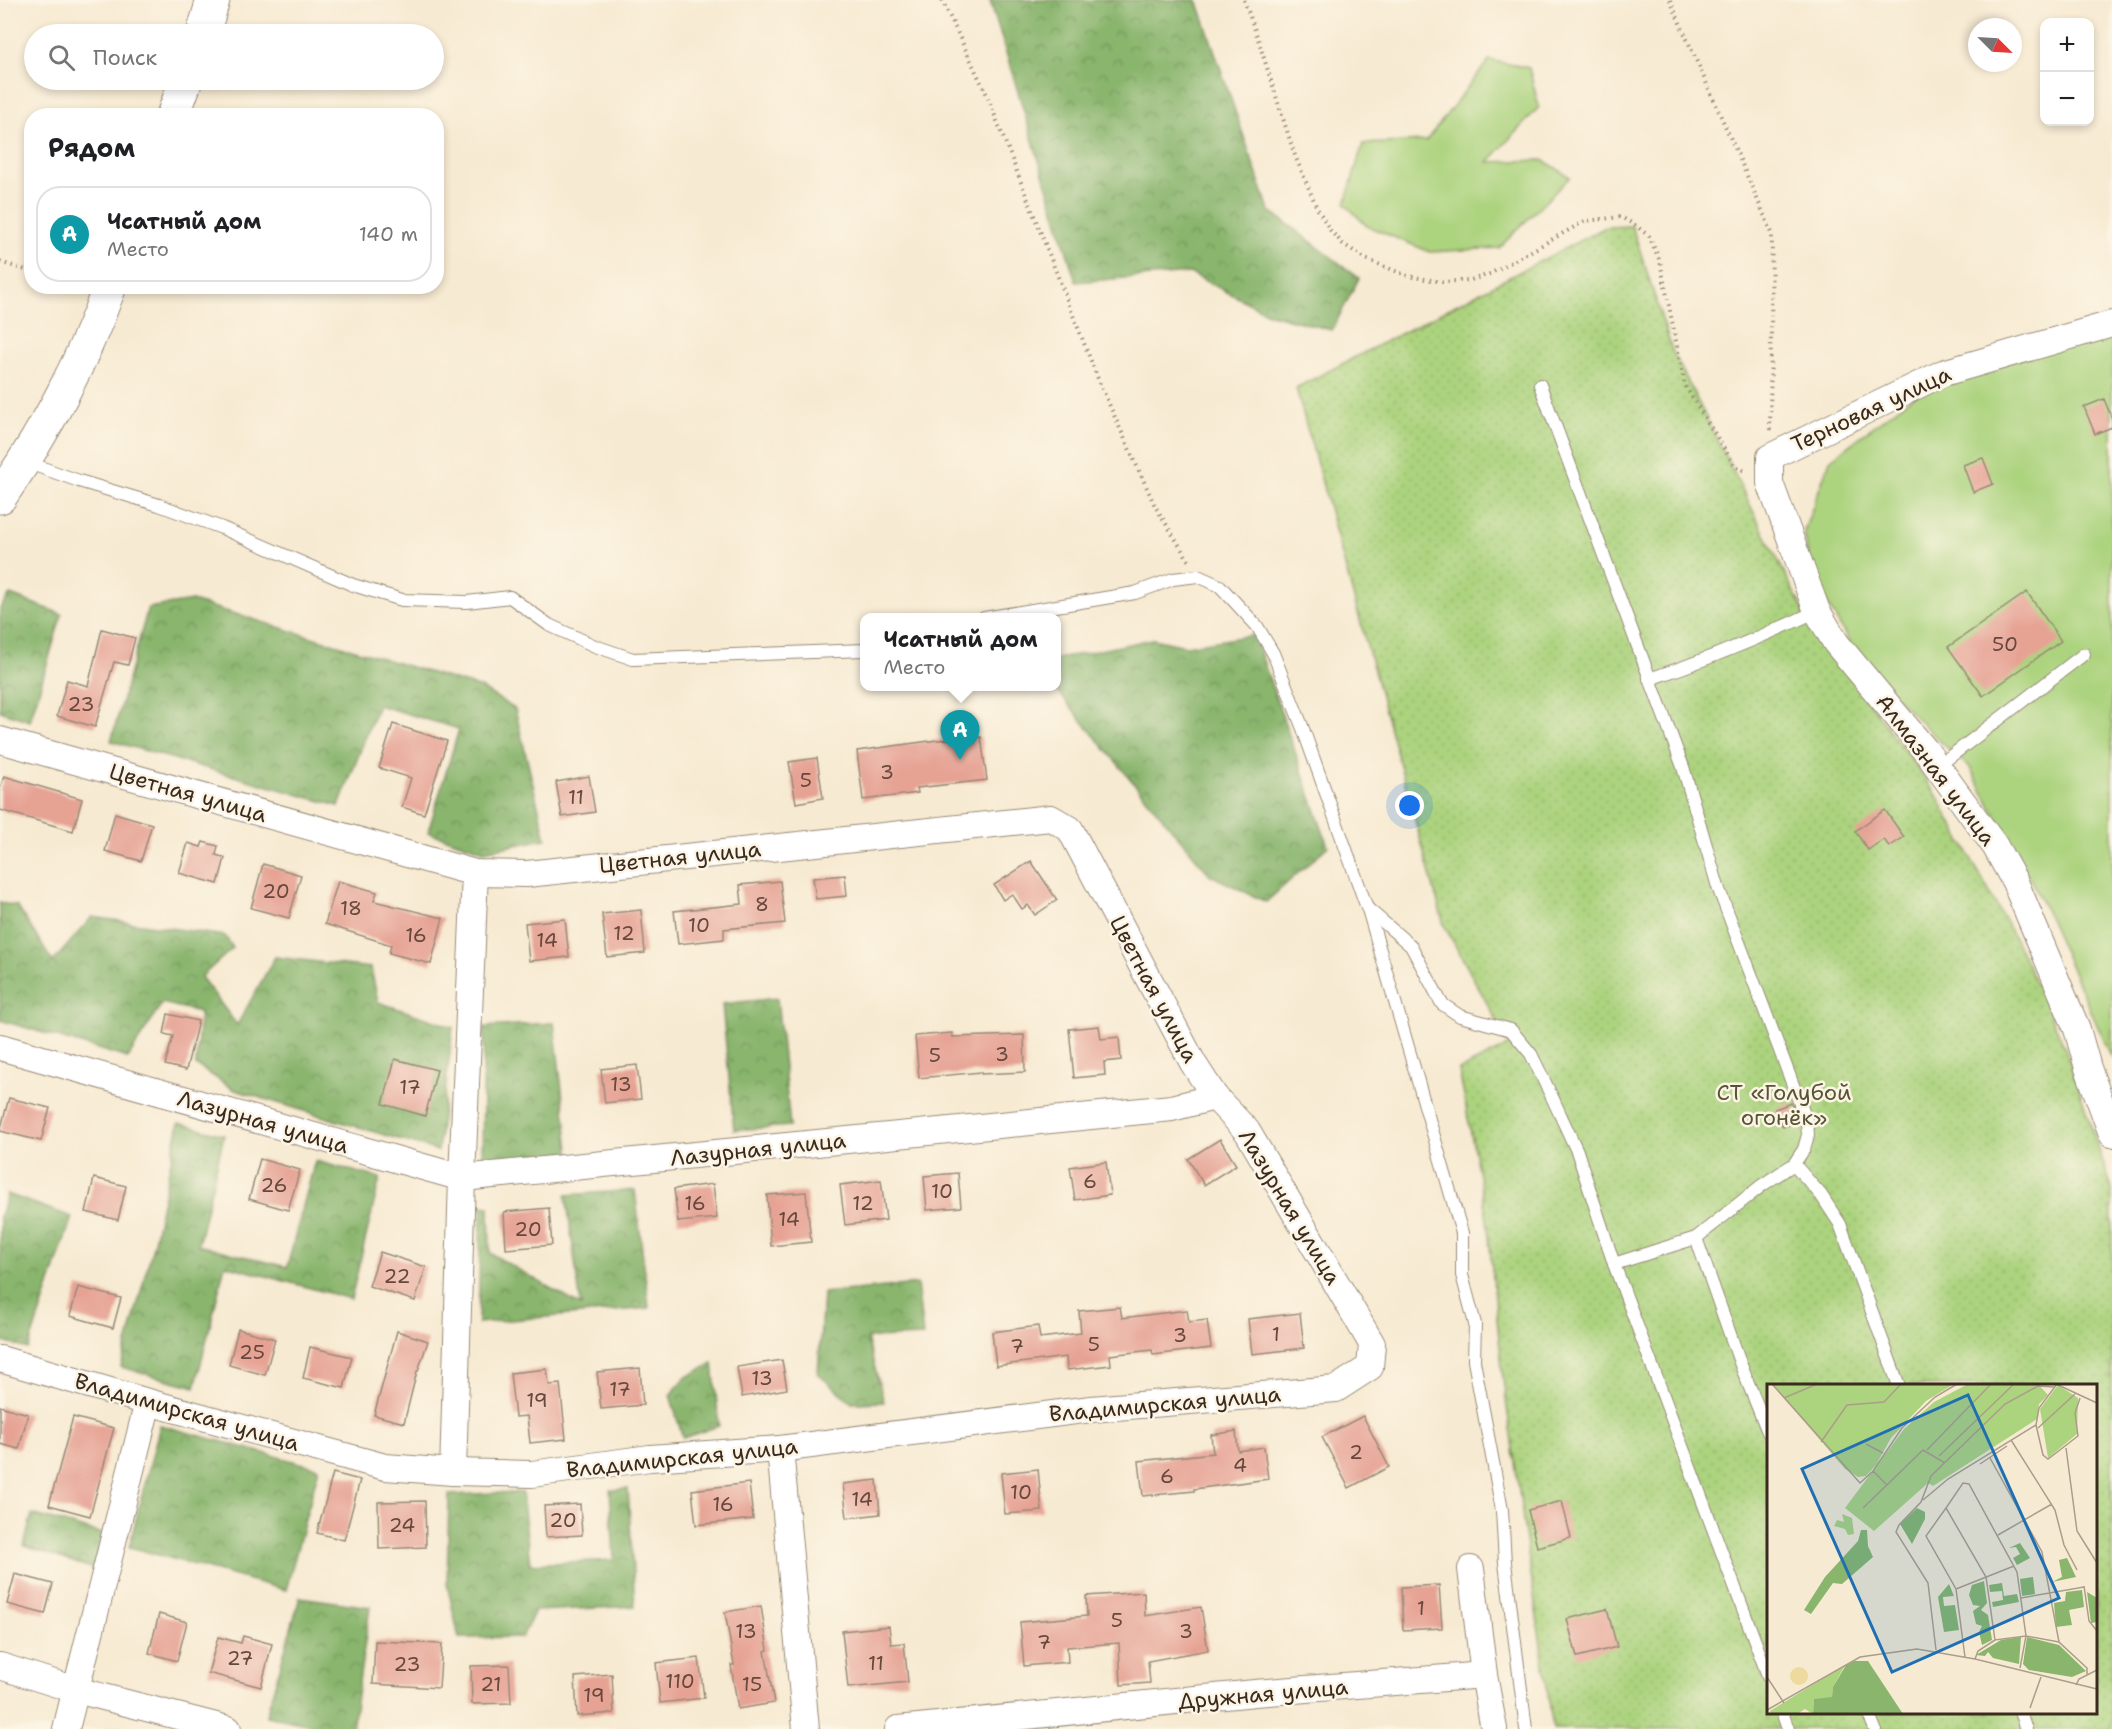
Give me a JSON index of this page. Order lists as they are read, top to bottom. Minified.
{"streets":{"street":["Терновая улица","Алмазная улица","Цветная улица","Лазурная улица","Владимирская улица","Дружная улица"]},"crossings":[["Цветная улица","Лазурная улица"],["Лазурная улица","Владимирская улица"]],"parks":["СТ «Голубой огонёк»"],"house_numbers":["50","23","3","5","11","20","8","18","10","12","16","14","3","5","13","17","6","26","10","16","12","14","20","22","1","3","5","7","25","13","17","19","2","4","6","10","14","16","20","24","1","5","13","3","7","27","11","23","110","21","15","19"],"north":"bottom right","page":{"map_buttons":["+","−"],"search":"Поиск","heading":"Рядом","list":[{"mark":"A","name":"Чсатный дом","note":"Место","value":"140 m"}],"popup":["Чсатный дом","Место"],"pins":"A"}}
